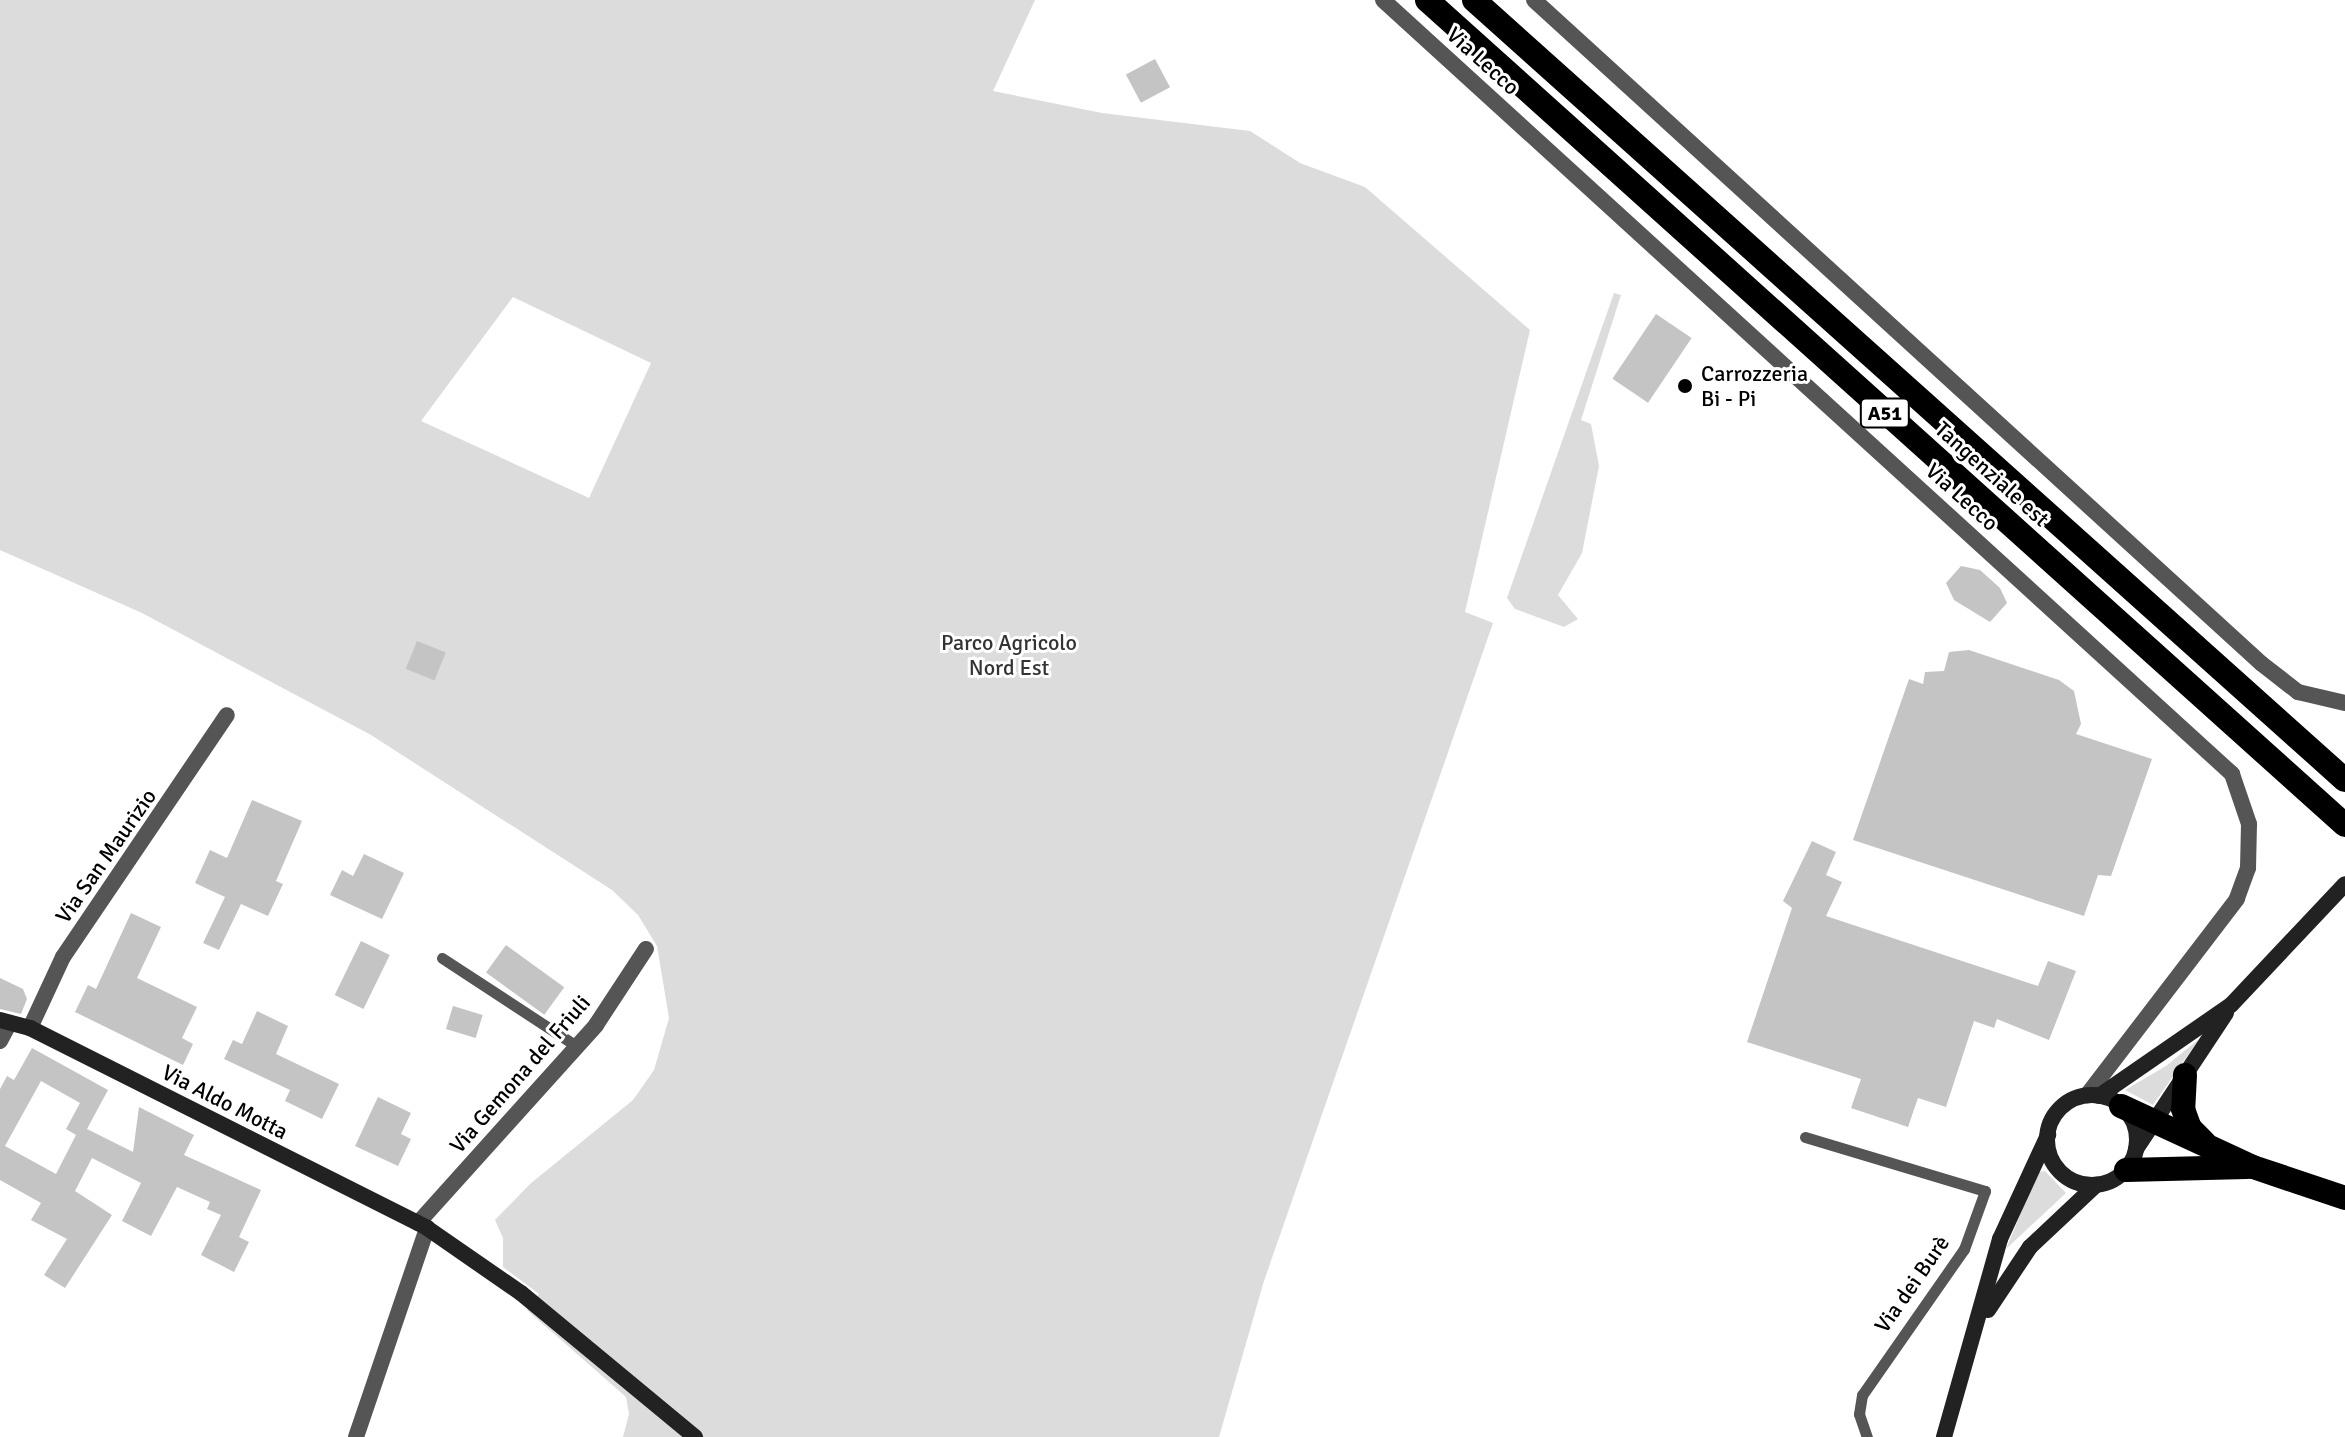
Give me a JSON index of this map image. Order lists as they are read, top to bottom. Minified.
{"streets":{"highway":["A51","Tangenziale est"],"street":["Via Lecco","Via San Maurizio","Via Gemona del Friuli","Via Aldo Motta"],"lane":["Via dei Burè"]},"crossings":[["Via San Maurizio","Via Aldo Motta"],["Via Gemona del Friuli","Via Aldo Motta"]],"parks":["Parco Agricolo Nord Est"],"places":["Carrozzeria Bi - Pi"]}
